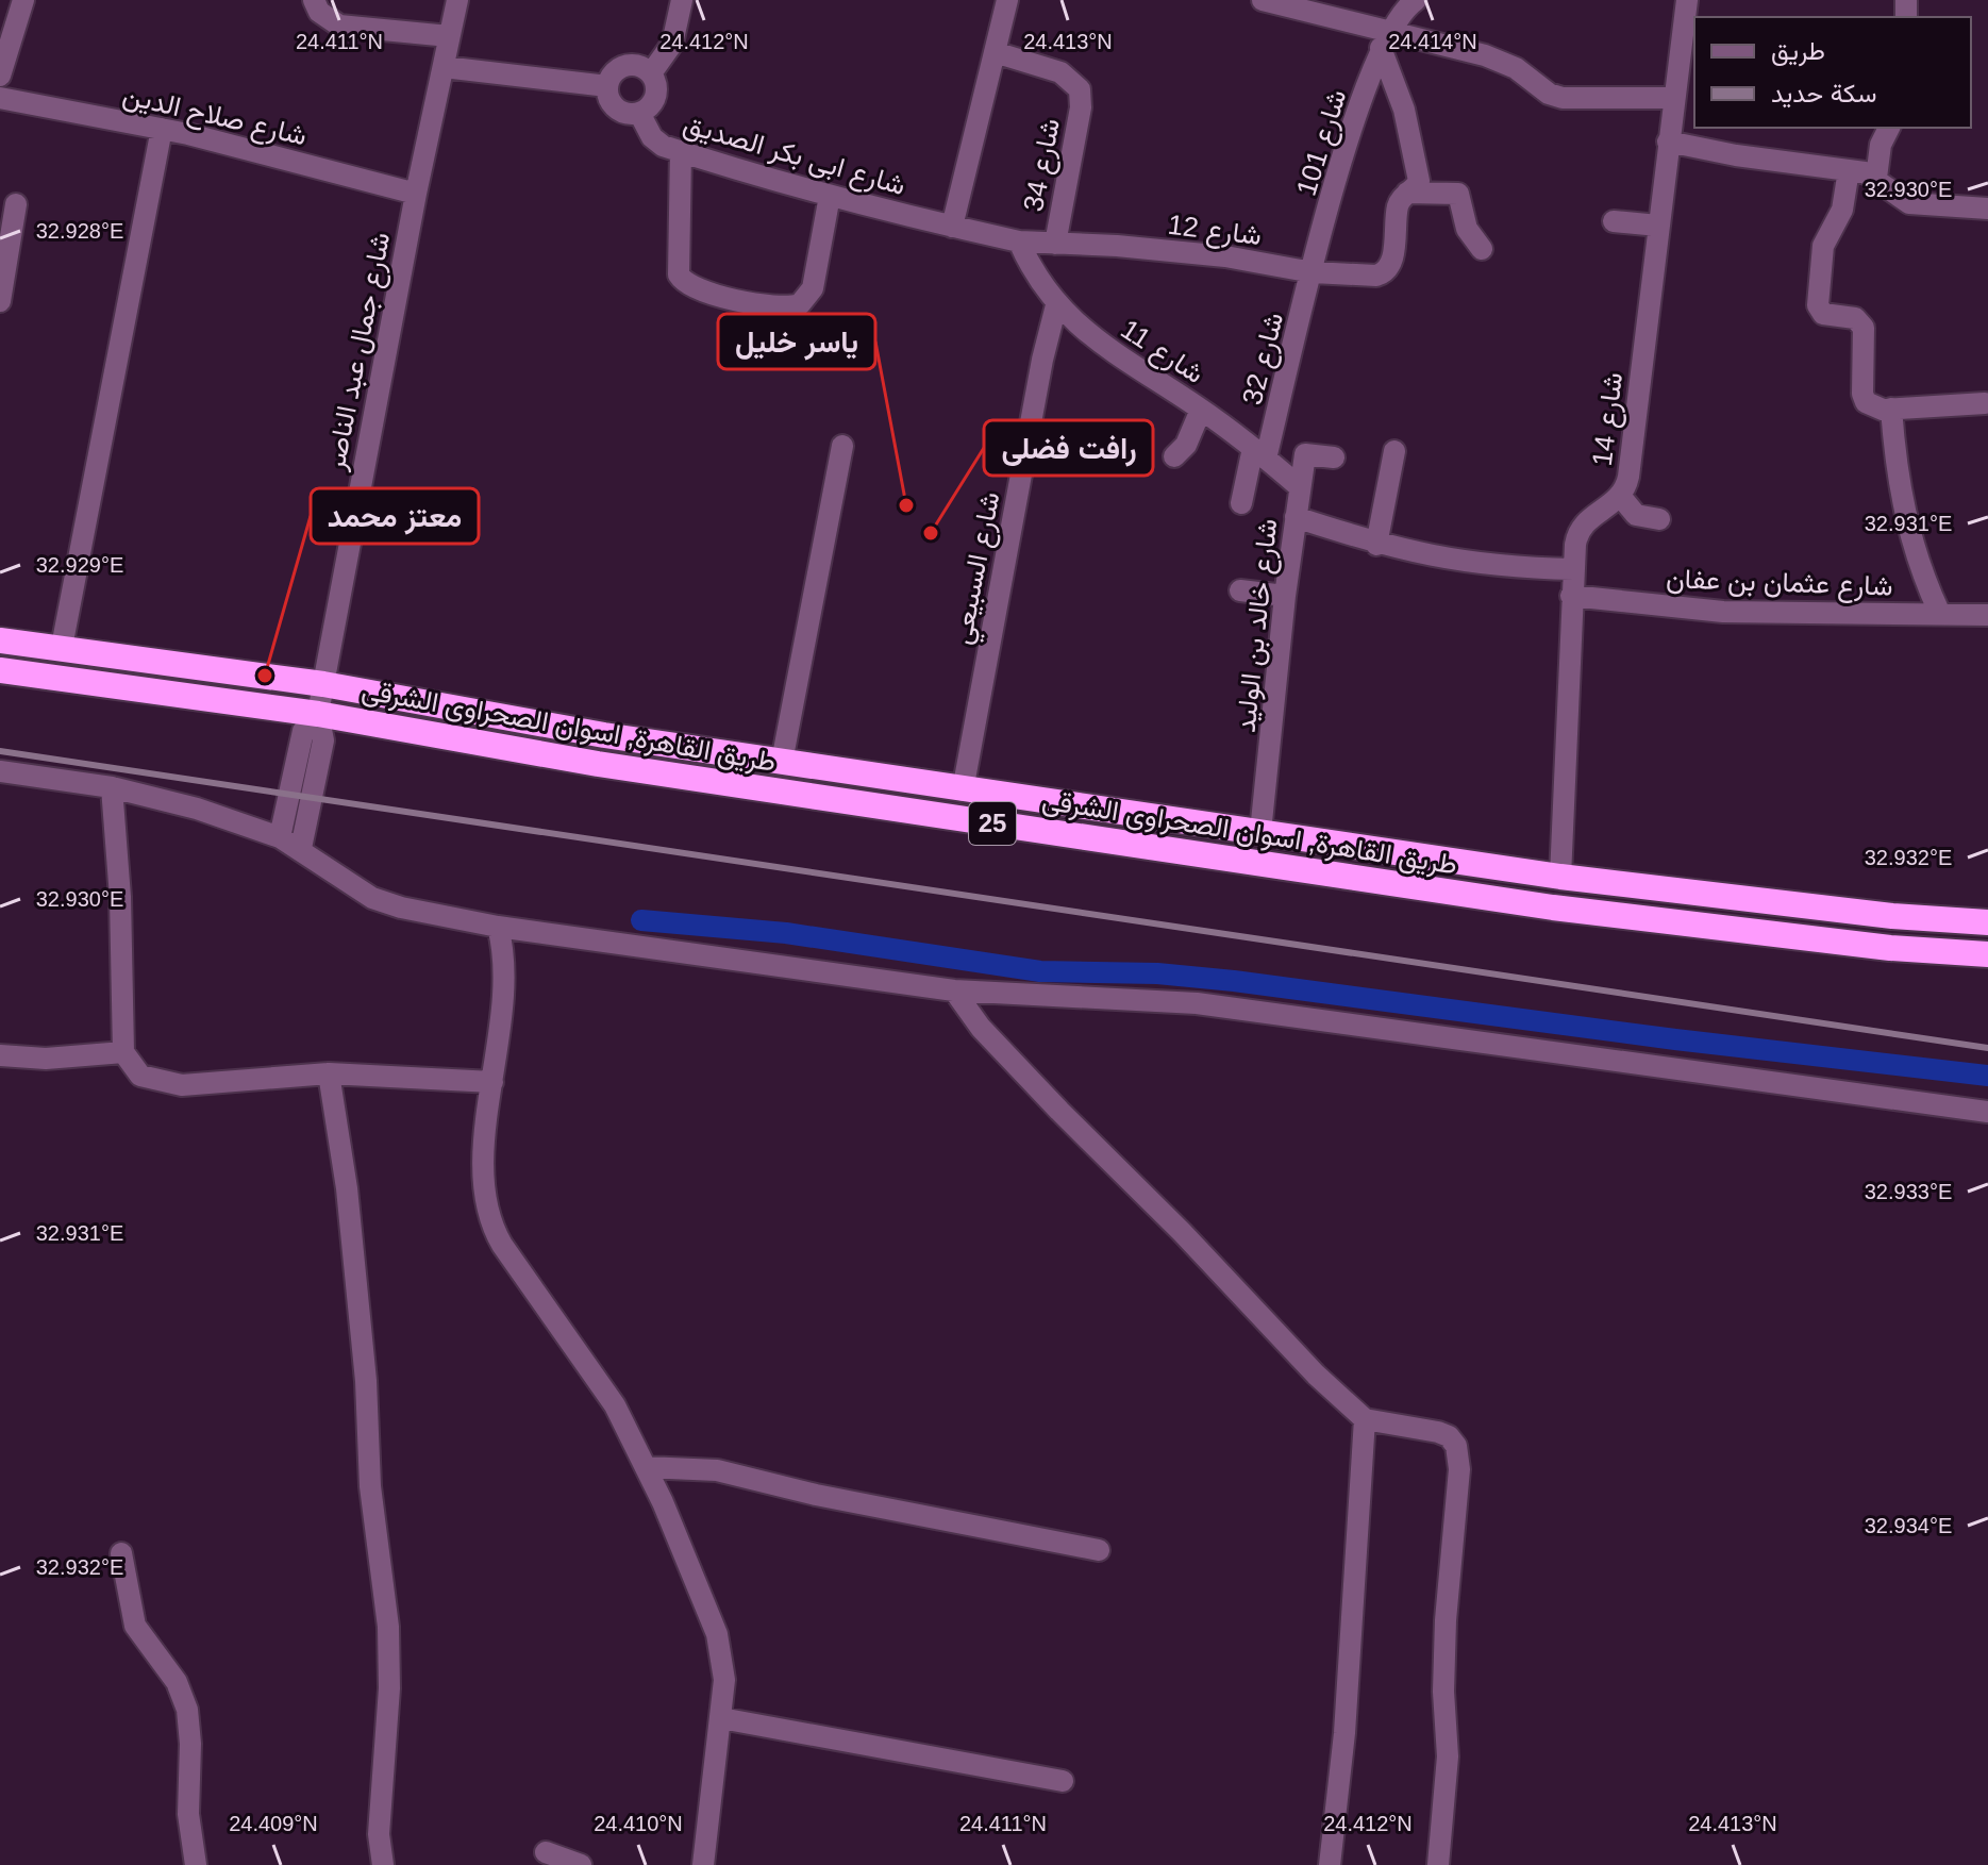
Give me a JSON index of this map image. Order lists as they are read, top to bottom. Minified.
{"streets":{"highway":["طريق القاهرة, اسوان الصحراوى الشرقى","25"],"street":["شارع صلاح الدين","شارع 101","شارع ابى بكر الصديق","شارع 34","شارع 12","شارع جمال عبد الناصر","شارع 11","شارع 32","شارع 14","شارع السبيعي","شارع عثمان بن عفان","شارع خالد بن الوليد"]},"crossings":[["شارع صلاح الدين","شارع جمال عبد الناصر"],["شارع 101","شارع 12"],["شارع 101","شارع 32"],["شارع ابى بكر الصديق","شارع 12"],["شارع 34","شارع 12"],["شارع 12","شارع 11"],["شارع 12","شارع 32"],["شارع جمال عبد الناصر","طريق القاهرة, اسوان الصحراوى الشرقى"],["شارع 11","شارع 32"],["شارع 11","شارع السبيعي"],["شارع 11","شارع خالد بن الوليد"],["شارع 14","شارع عثمان بن عفان"],["شارع 14","طريق القاهرة, اسوان الصحراوى الشرقى"],["شارع السبيعي","طريق القاهرة, اسوان الصحراوى الشرقى"],["شارع خالد بن الوليد","طريق القاهرة, اسوان الصحراوى الشرقى"]],"places":["ياسر خليل","رافت فضلى","معتز محمد"],"legend":["طريق","سكة حديد"],"coordinates":["24.411°N","24.412°N","24.413°N","24.414°N","32.930°E","32.928°E","32.931°E","32.929°E","32.932°E","32.933°E","32.934°E","24.409°N","24.410°N"]}
